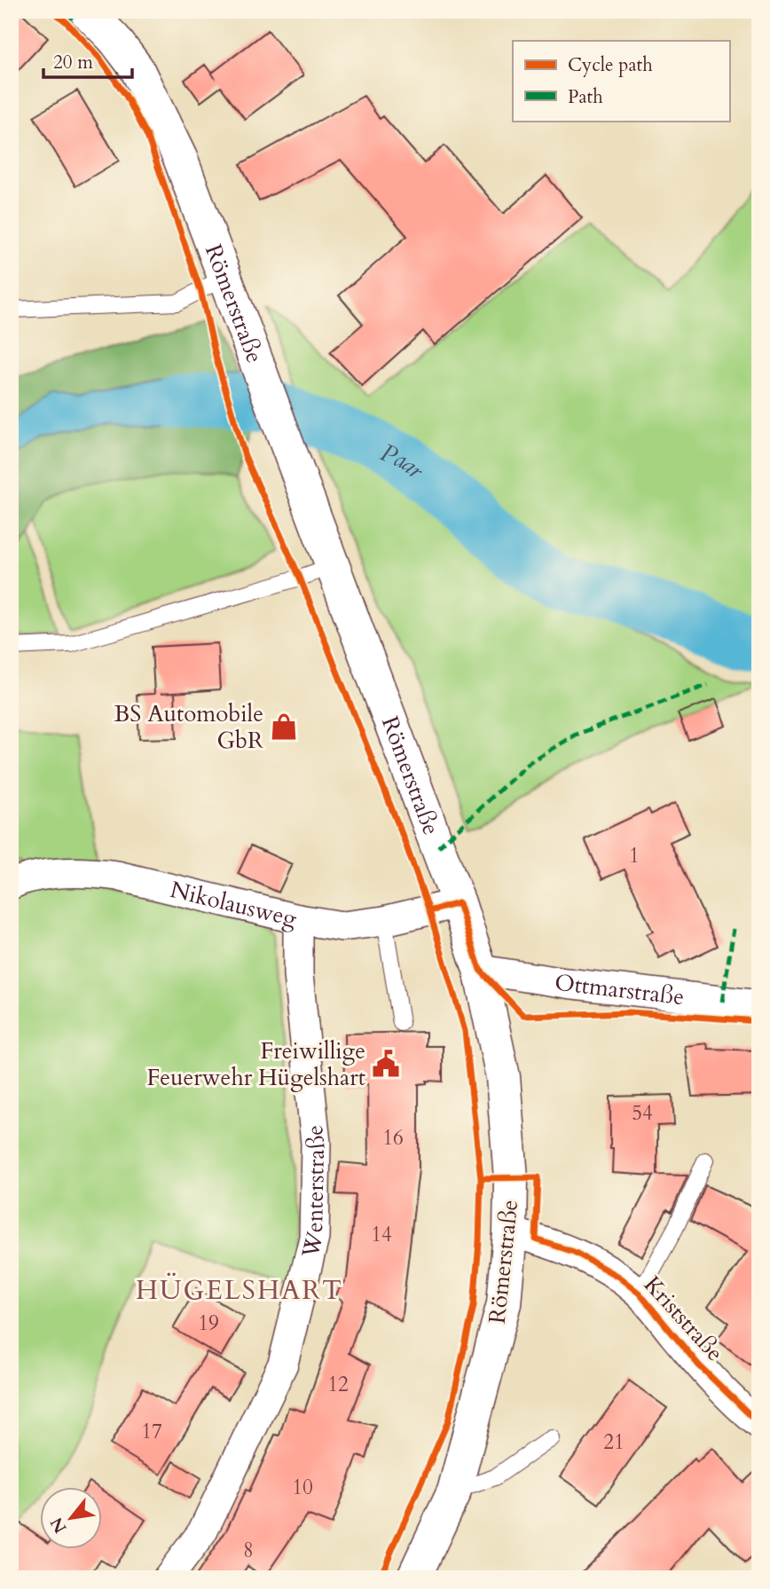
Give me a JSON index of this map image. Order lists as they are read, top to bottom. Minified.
{"streets":{"main road":["Römerstraße"],"street":["Nikolausweg","Ottmarstraße","Wenterstraße","Kriststraße"]},"crossings":[["Römerstraße","Nikolausweg"],["Römerstraße","Ottmarstraße"],["Römerstraße","Kriststraße"],["Nikolausweg","Wenterstraße"]],"districts":["HÜGELSHART"],"water":["Paar"],"places":{"shop":["BS Automobile GbR"],"public building":["Freiwillige Feuerwehr Hügelshart"]},"house_numbers":["1","54","16","14","19","12","17","21","10","8"],"legend":["Cycle path","Path"],"scale_bar":"20 m","north":"bottom left"}
